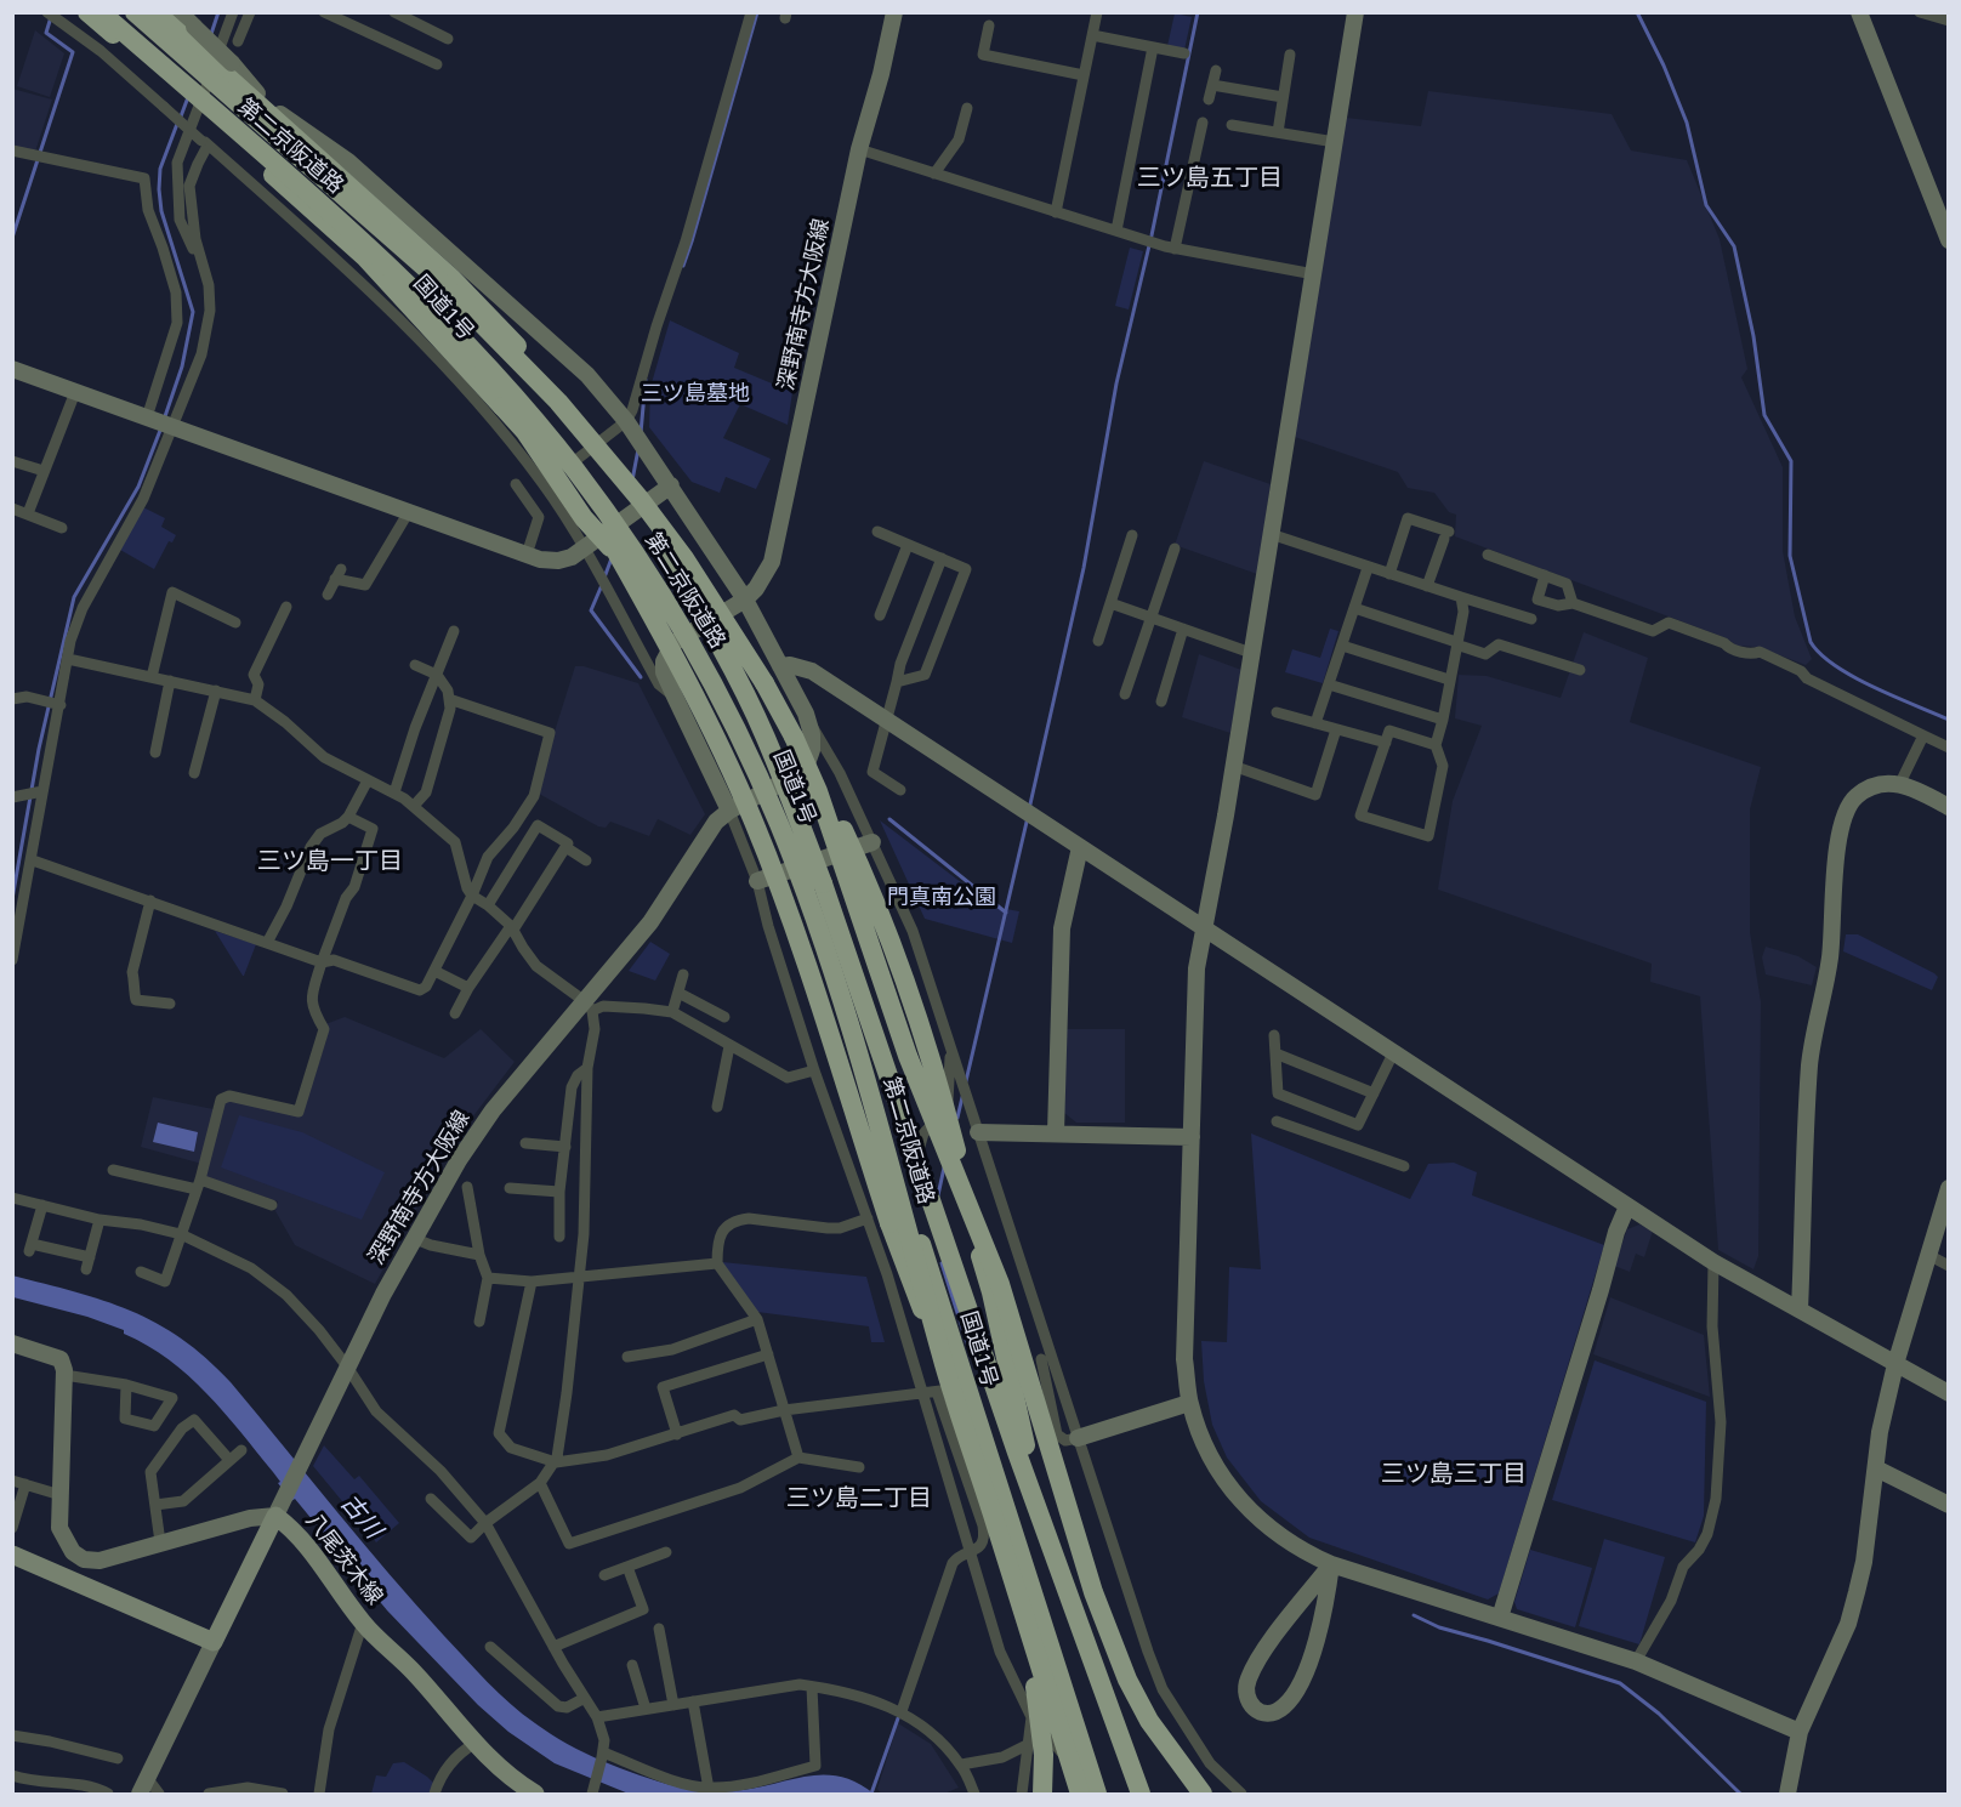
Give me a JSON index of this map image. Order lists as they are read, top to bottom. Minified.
{"streets":{"highway":["第二京阪道路","国道1号"],"main road":["八尾茨木線"],"street":["深野南寺方大阪線"]},"crossings":[["深野南寺方大阪線","八尾茨木線"]],"districts":["三ツ島五丁目","三ツ島一丁目","三ツ島三丁目","三ツ島二丁目"],"water":["古川"],"parks":["三ツ島墓地","門真南公園"]}
